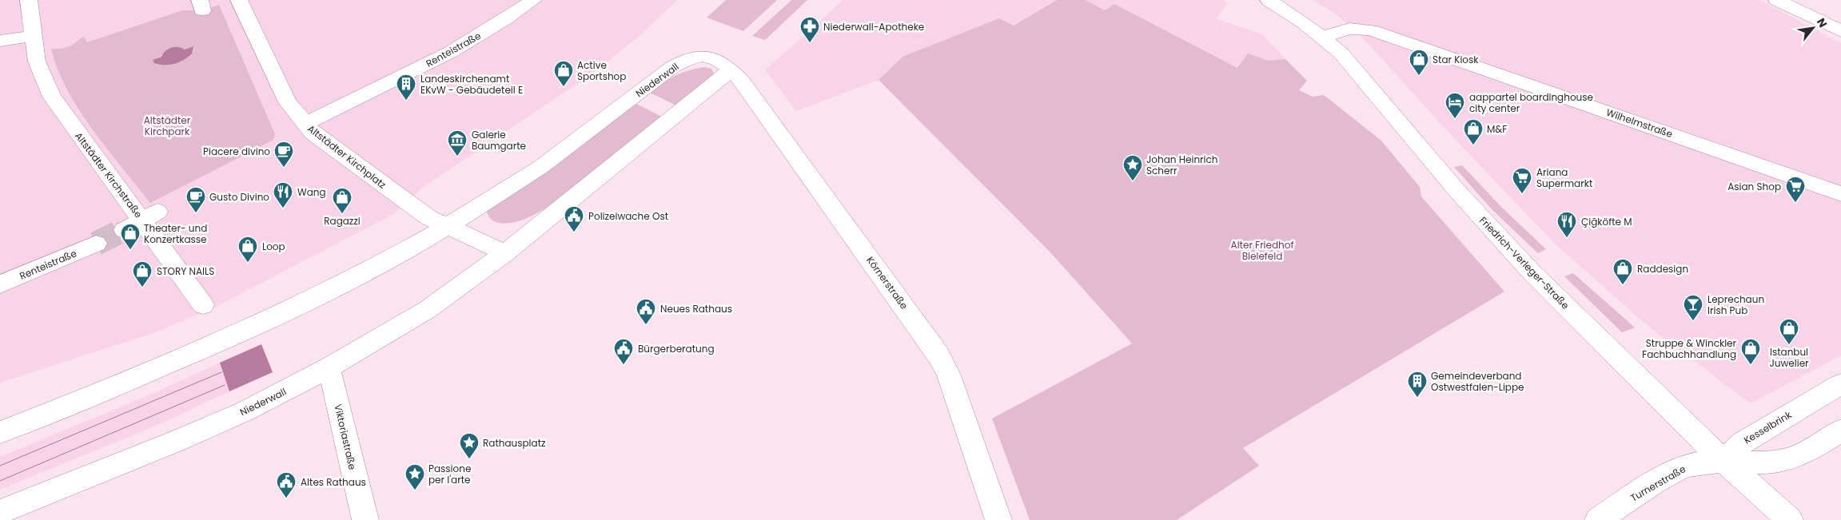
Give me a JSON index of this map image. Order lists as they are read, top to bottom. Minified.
{"streets":{"street":["Renteistraße","Niederwall","Wilhelmstraße","Altstädter Kirchplatz","Altstädter Kirchstraße","Friedrich-Verleger-Straße","Körnerstraße","Kesselbrink","Viktoriastraße","Turnerstraße"]},"crossings":[["Renteistraße","Altstädter Kirchplatz"],["Niederwall","Altstädter Kirchplatz"],["Niederwall","Körnerstraße"],["Wilhelmstraße","Friedrich-Verleger-Straße"],["Friedrich-Verleger-Straße","Kesselbrink"],["Friedrich-Verleger-Straße","Turnerstraße"],["Kesselbrink","Turnerstraße"]],"parks":["Altstädter Kirchpark","Alter Friedhof Bielefeld"],"places":{"pharmacy":["Niederwall-Apotheke"],"shop":["Star Kiosk","Active Sportshop","M&F","Ragazzi","Theater- und Konzertkasse","Loop","Raddesign","STORY NAILS","Istanbul Juwelier","Struppe & Winckler Fachbuchhandlung"],"building":["Landeskirchenamt EKvW - Gebäudeteil E","Gemeindeverband Ostwestfalen-Lippe"],"hotel":["aappartel boardinghouse city center"],"museum":["Galerie Baumgarte"],"cafe":["Piacere divino","Gusto Divino"],"place":["Johan Heinrich Scherr","Rathausplatz","Passione per l'arte"],"supermarket":["Ariana Supermarkt","Asian Shop"],"restaurant":["Wang","Çiğköfte M"],"public building":["Polizeiwache Ost","Neues Rathaus","Bürgerberatung","Altes Rathaus"],"bar":["Leprechaun Irish Pub"]},"north":"top right"}
